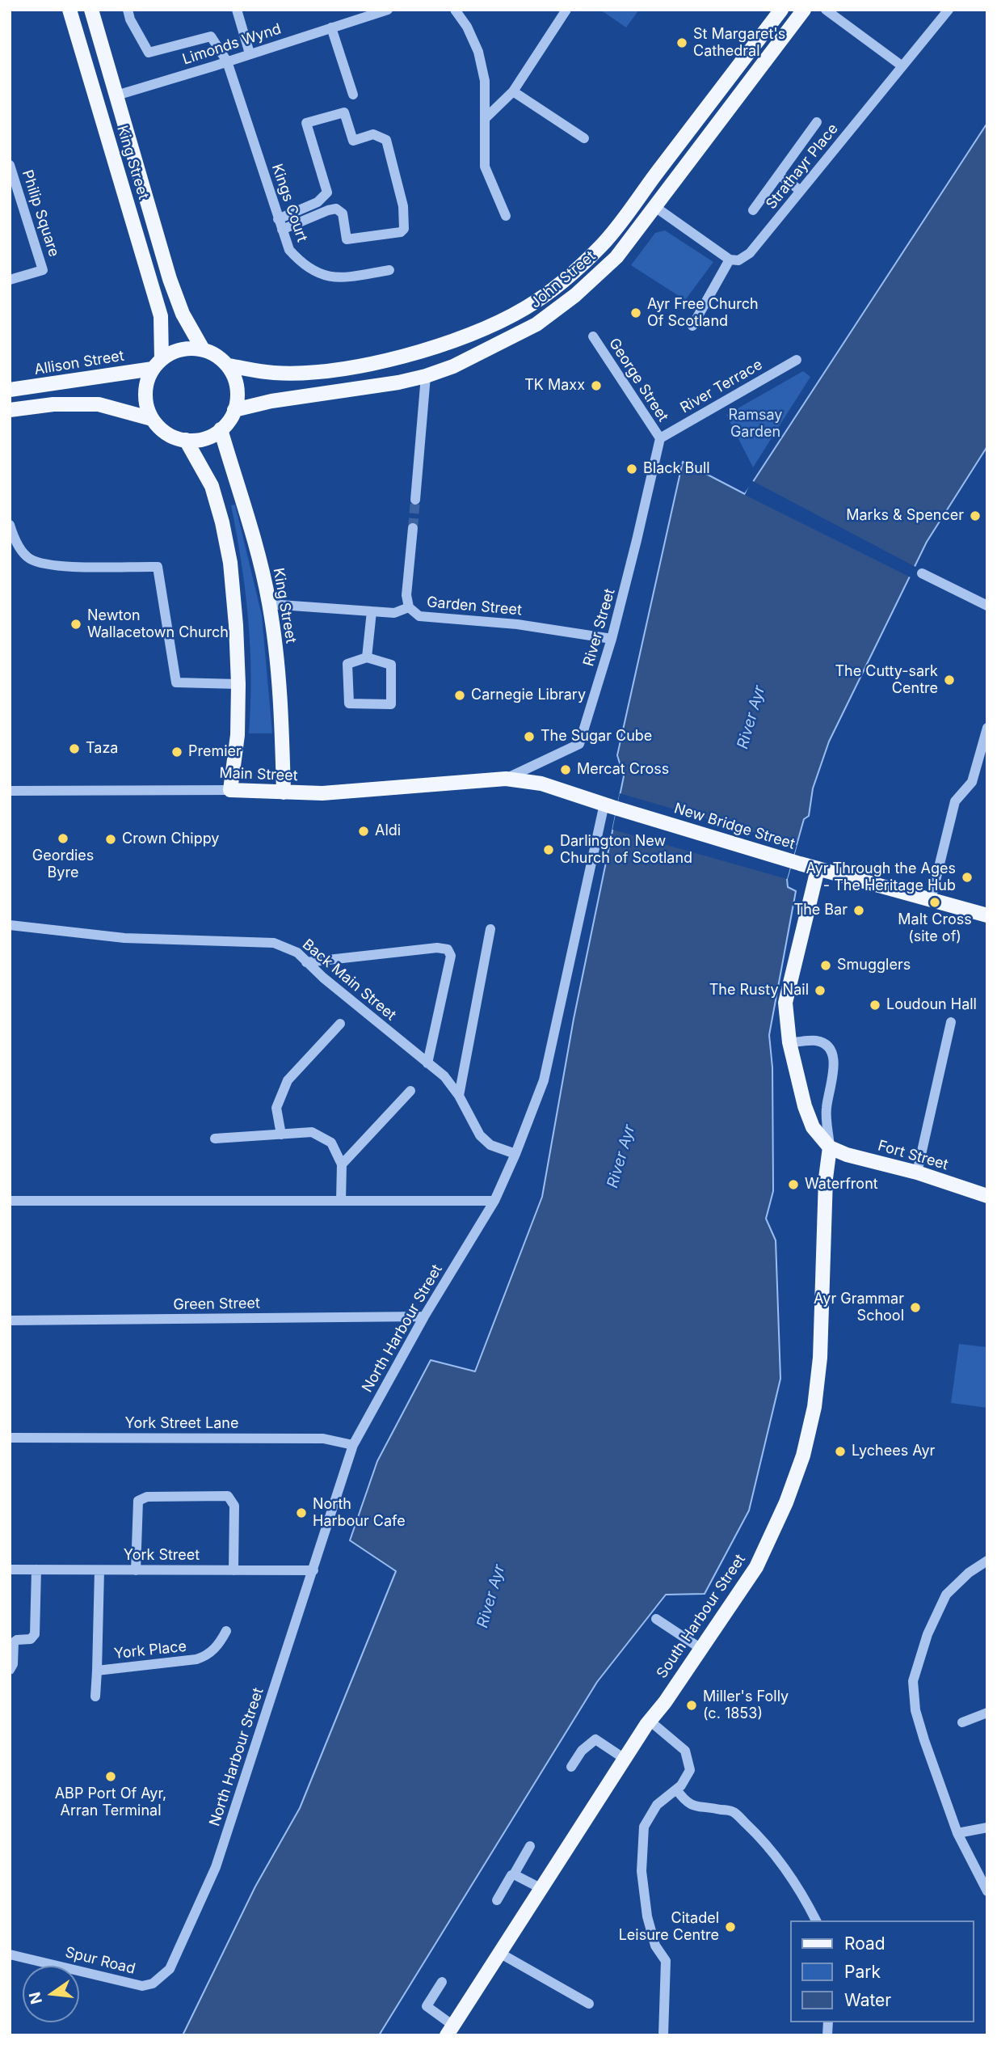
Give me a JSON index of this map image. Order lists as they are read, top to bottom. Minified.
{"streets":{"main road":["King Street","John Street","Allison Street","Main Street","New Bridge Street","Fort Street","South Harbour Street"],"street":["Limonds Wynd","Strathayr Place","Kings Court","Philip Square","George Street","River Terrace","Garden Street","River Street","Back Main Street","Green Street","North Harbour Street","York Street Lane","York Street","York Place","Spur Road"]},"crossings":[["Limonds Wynd","King Street"],["Limonds Wynd","Kings Court"],["King Street","John Street"],["King Street","Allison Street"],["King Street","Garden Street"],["King Street","Main Street"],["John Street","Allison Street"],["George Street","River Terrace"],["George Street","River Street"],["River Terrace","River Street"],["Garden Street","River Street"],["River Street","Main Street"],["Main Street","New Bridge Street"],["Main Street","North Harbour Street"],["New Bridge Street","North Harbour Street"],["Back Main Street","North Harbour Street"],["Fort Street","South Harbour Street"],["Green Street","North Harbour Street"],["North Harbour Street","York Street Lane"],["North Harbour Street","York Street"],["North Harbour Street","Spur Road"],["York Street","York Place"]],"water":["River Ayr"],"parks":["Ramsay Garden"],"places":["St Margaret's Cathedral","Ayr Free Church Of Scotland","TK Maxx","Black Bull","Marks & Spencer","Newton Wallacetown Church","The Cutty-sark Centre","Carnegie Library","The Sugar Cube","Taza","Premier","Mercat Cross","Aldi","Geordies Byre","Crown Chippy","Darlington New Church of Scotland","Ayr Through the Ages - The Heritage Hub","Malt Cross (site of)","The Bar","Smugglers","The Rusty Nail","Loudoun Hall","Waterfront","Ayr Grammar School","Lychees Ayr","North Harbour Cafe","Miller's Folly (c. 1853)","ABP Port Of Ayr, Arran Terminal","Citadel Leisure Centre"],"legend":["Road","Park","Water"],"north":"left"}
